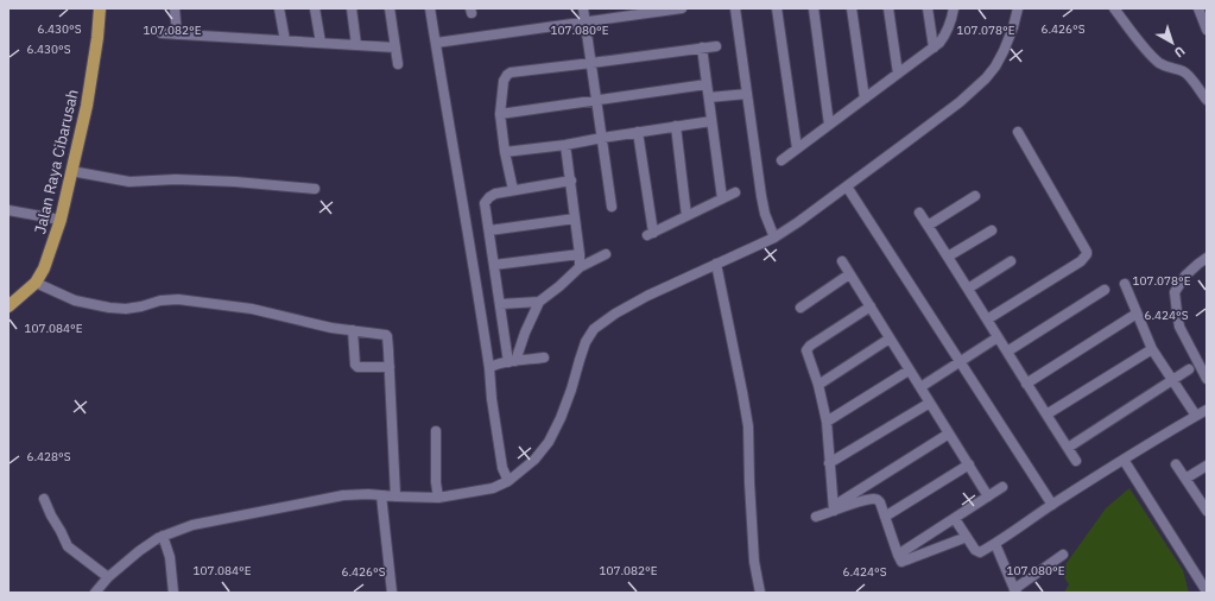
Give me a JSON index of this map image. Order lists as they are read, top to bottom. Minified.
{"streets":{"main road":["Jalan Raya Cibarusah"]},"north":"bottom right","coordinates":["6.430°S","6.426°S","107.082°E","107.080°E","107.078°E","6.424°S","107.084°E","6.428°S"]}
